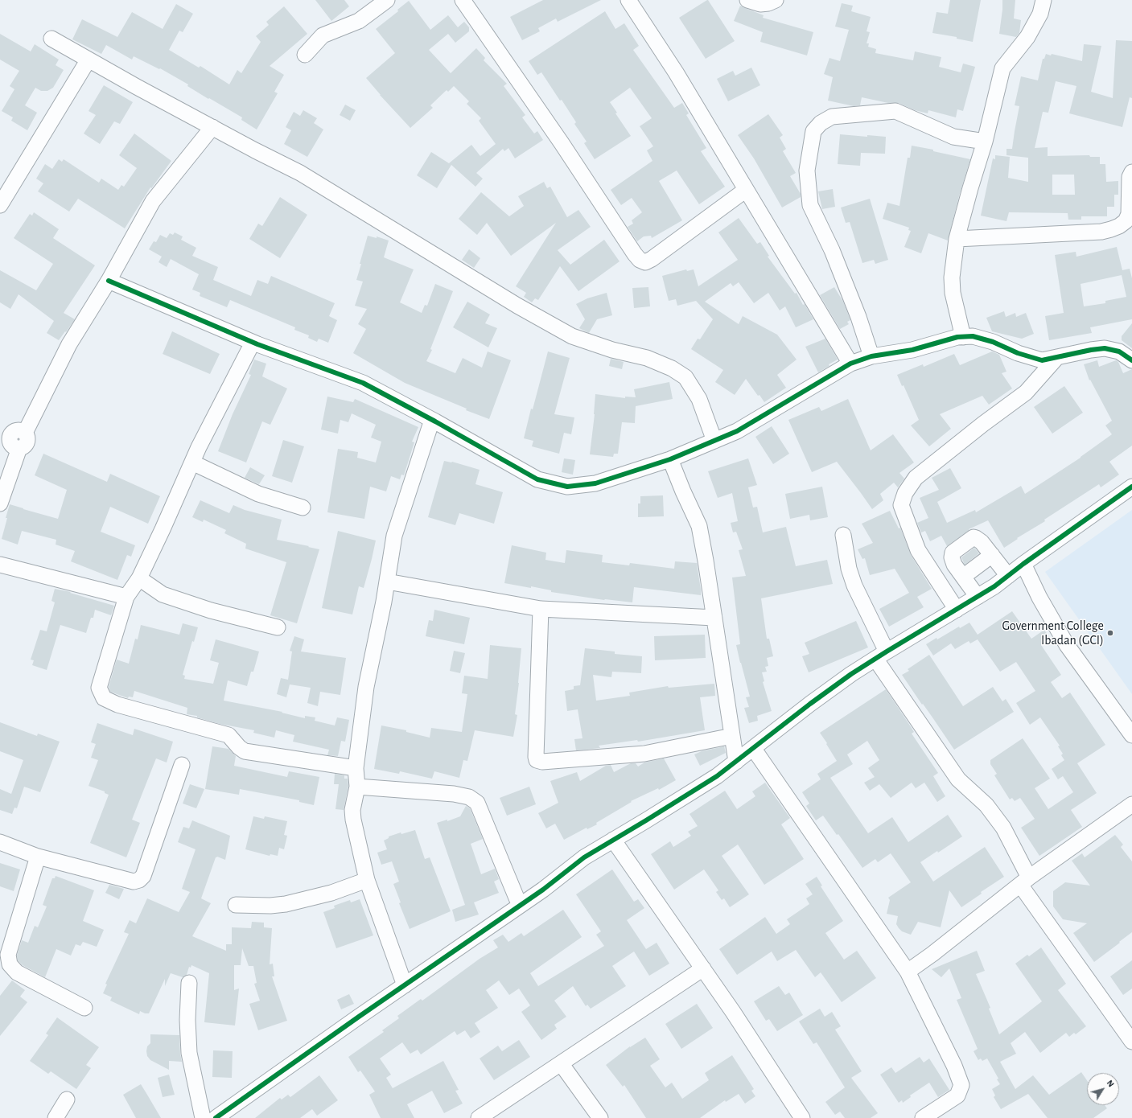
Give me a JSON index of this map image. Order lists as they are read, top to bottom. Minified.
{"places":["Government College Ibadan (GCI)"],"north":"top right"}
